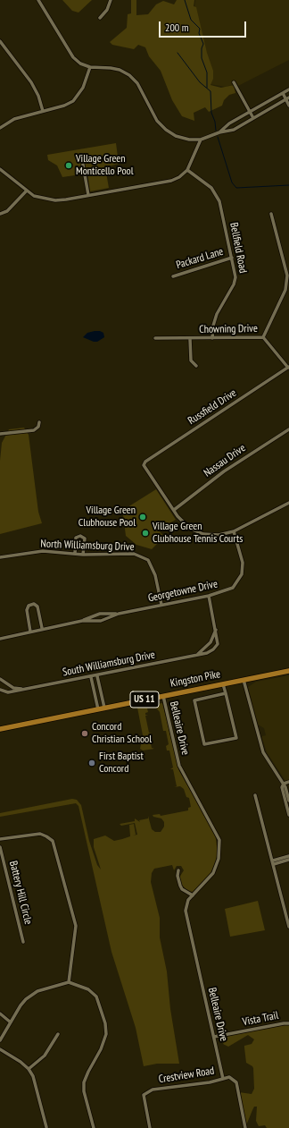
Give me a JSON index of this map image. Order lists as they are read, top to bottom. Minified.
{"streets":{"main road":["Kingston Pike","US 11"],"street":["Bellfield Road","Packard Lane","Chowning Drive","Russfield Drive","Nassau Drive","North Williamsburg Drive","Georgetowne Drive","South Williamsburg Drive","Belleaire Drive","Battery Hill Circle","Vista Trail","Crestview Road"]},"crossings":[["Bellfield Road","Packard Lane"],["Bellfield Road","Chowning Drive"],["Chowning Drive","Russfield Drive"],["Russfield Drive","Nassau Drive"],["North Williamsburg Drive","Georgetowne Drive"],["Georgetowne Drive","South Williamsburg Drive"],["Kingston Pike","Belleaire Drive"],["Belleaire Drive","Vista Trail"],["Belleaire Drive","Crestview Road"]],"places":["Village Green Monticello Pool","Village Green Clubhouse Pool","Village Green Clubhouse Tennis Courts","Concord Christian School","First Baptist Concord"],"scale_bar":"200 m"}
